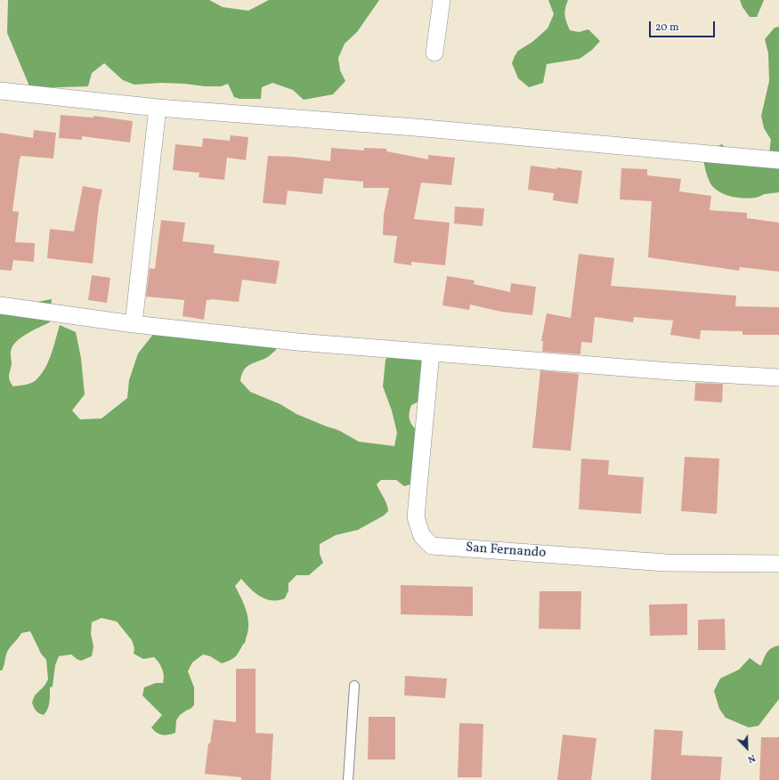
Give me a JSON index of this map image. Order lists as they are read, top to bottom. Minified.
{"streets":{"street":["San Fernando"]},"scale_bar":"20 m","north":"bottom right"}
